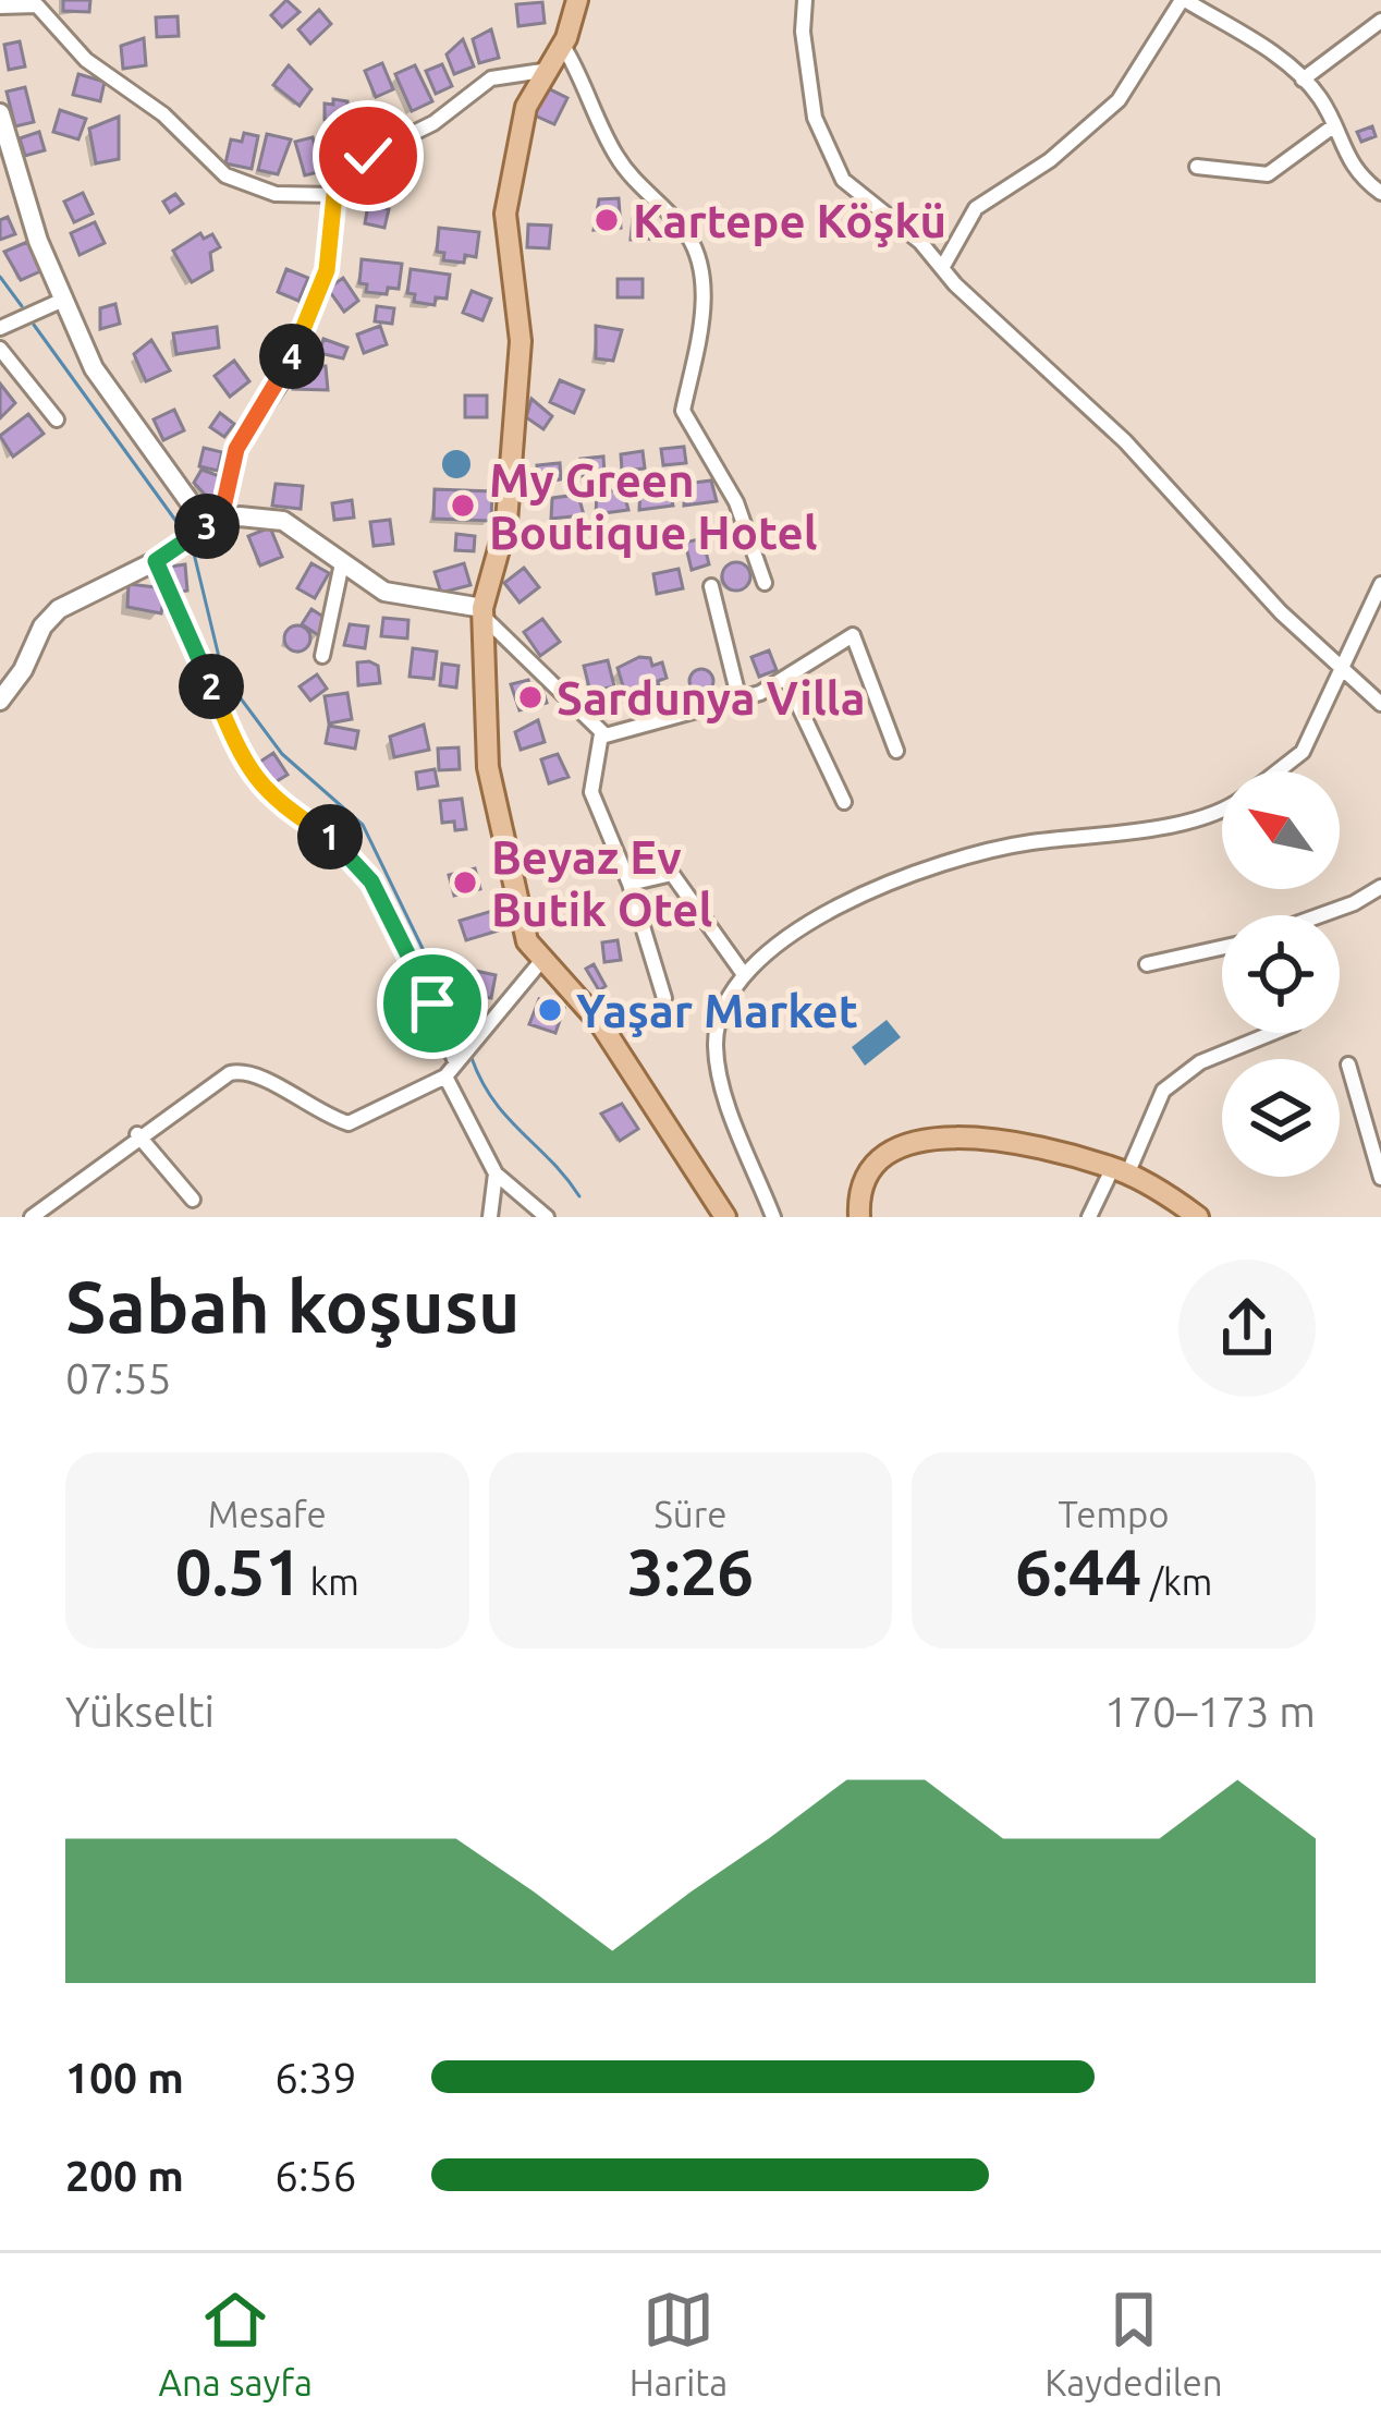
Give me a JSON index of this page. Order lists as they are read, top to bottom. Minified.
{"places":["Kartepe Köşkü","My Green Boutique Hotel","Sardunya Villa","Beyaz Ev Butik Otel","Yaşar Market"],"north":"top left","page":{"pins":["4","3","2","1"],"heading":["Sabah koşusu","07:55"],"stats":[["Mesafe","0.51 km"],["Süre","3:26"],["Tempo","6:44 /km"]],"chart":["Yükselti","170–173 m"],"list":[{"name":"100 m","note":"6:39"},{"name":"200 m","note":"6:56"}],"tabs":["Ana sayfa","Harita","Kaydedilen"]}}
